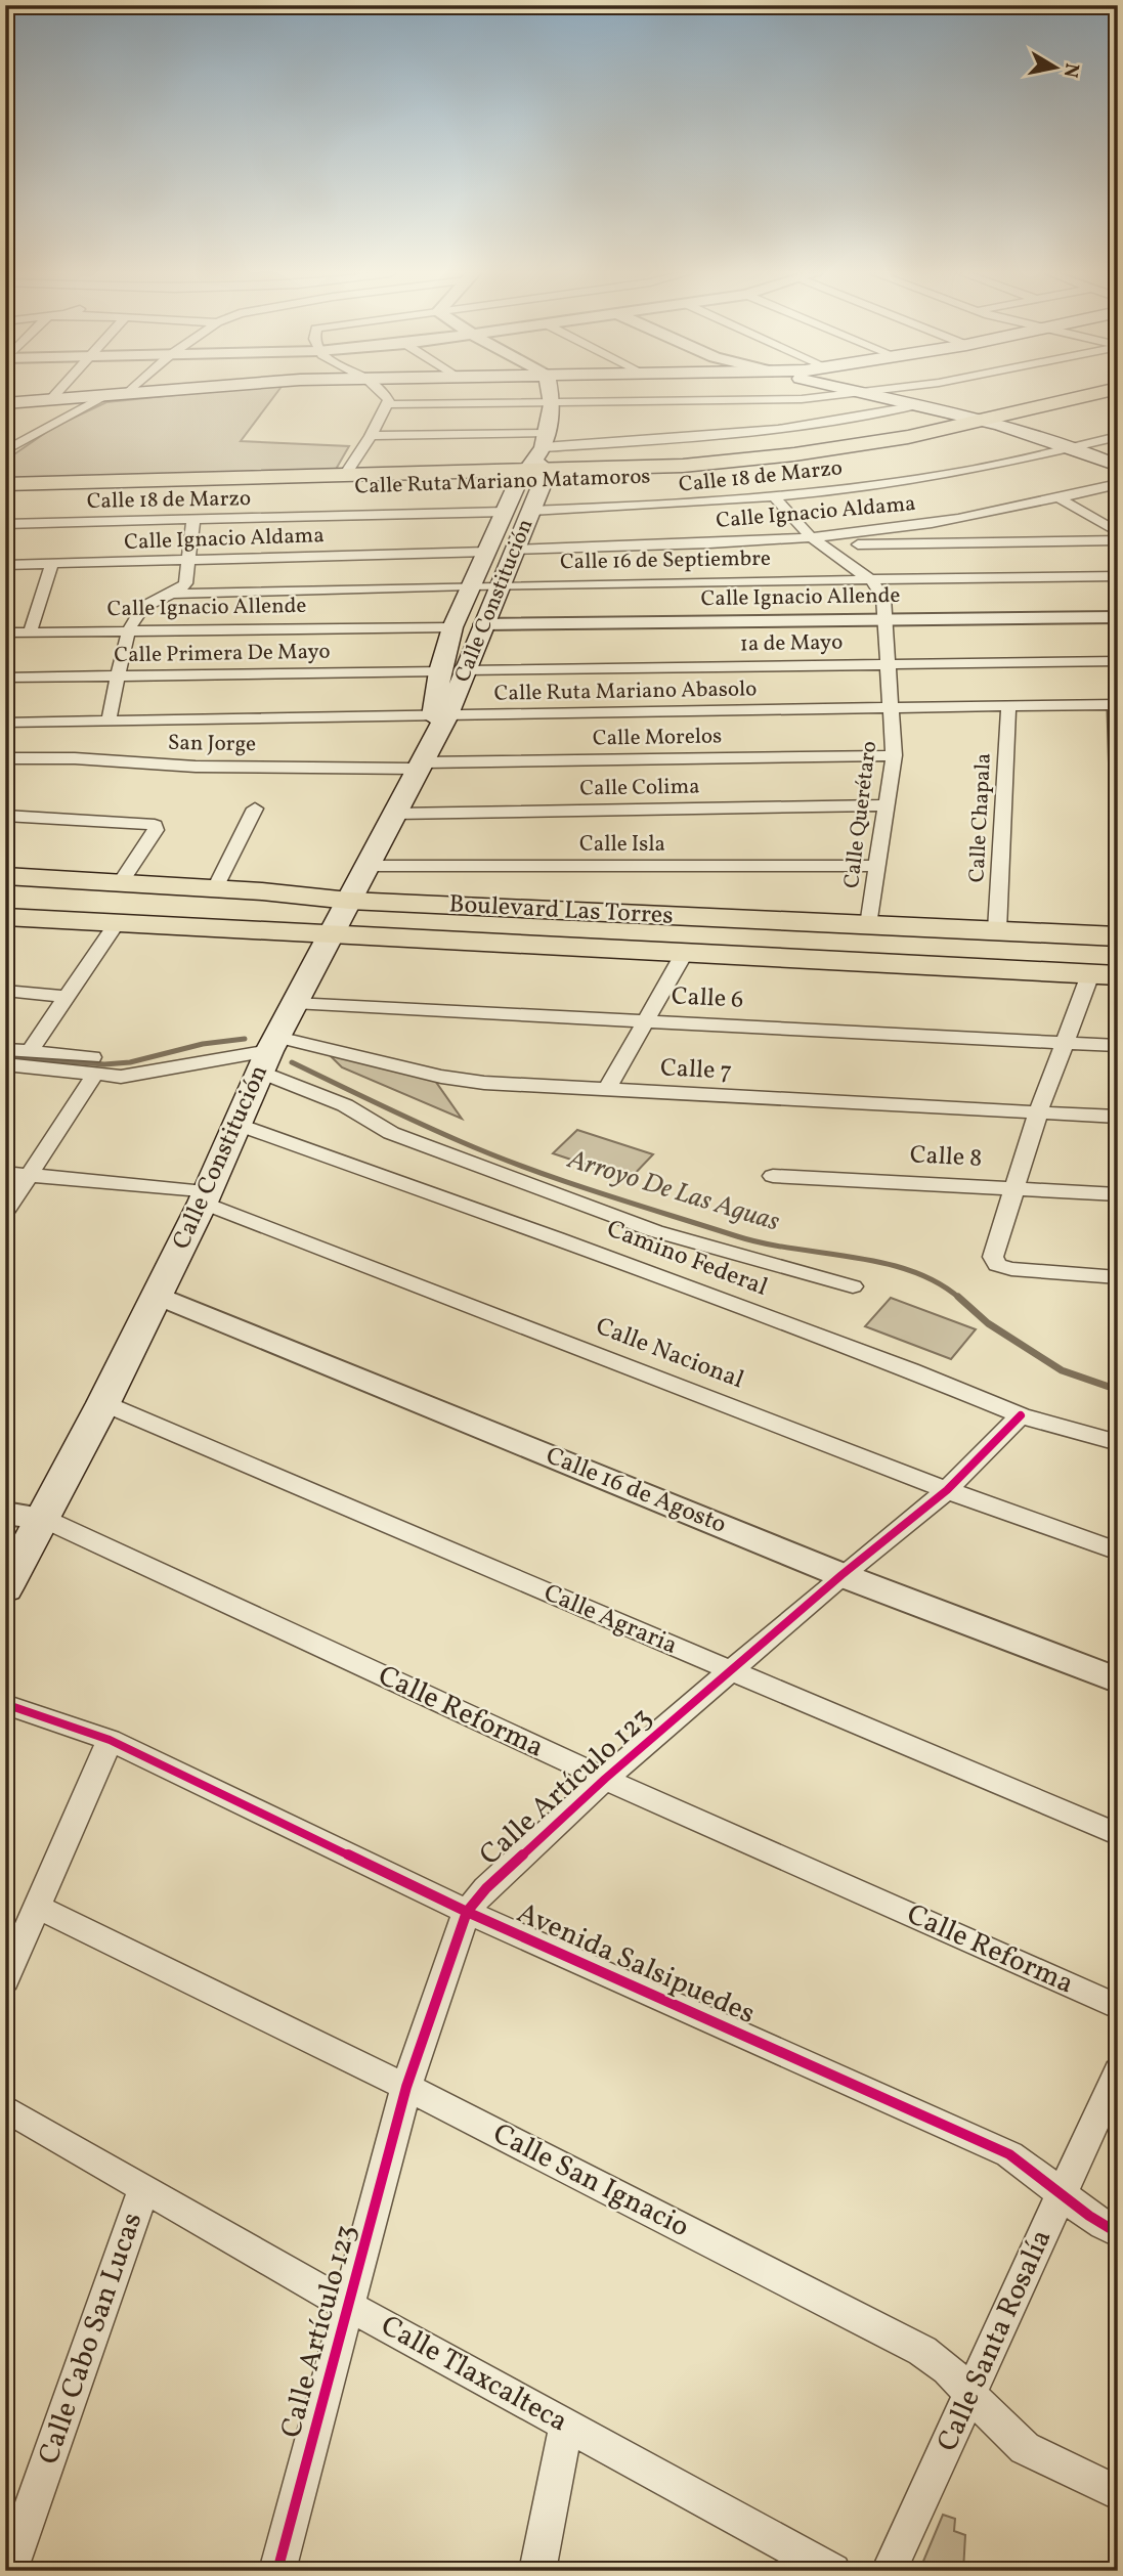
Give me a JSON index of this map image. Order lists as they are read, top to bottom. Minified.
{"streets":{"main road":["Calle Ruta Mariano Matamoros","Calle Constitución","Boulevard Las Torres"],"street":["Calle 18 de Marzo","Calle Ignacio Aldama","Calle 16 de Septiembre","Calle Ignacio Allende","1a de Mayo","Calle Primera De Mayo","Calle Ruta Mariano Abasolo","Calle Morelos","San Jorge","Calle Colima","Calle Querétaro","Calle Chapala","Calle Isla","Calle 6","Calle 7","Calle 8","Camino Federal","Calle Nacional","Calle 16 de Agosto","Calle Agraria","Calle Reforma","Calle Artículo 123","Avenida Salsipuedes","Calle San Ignacio","Calle Cabo San Lucas","Calle Santa Rosalía","Calle Tlaxcalteca"]},"crossings":[["Calle 18 de Marzo","Calle Constitución"],["Calle Ruta Mariano Matamoros","Calle Constitución"],["Calle Ignacio Aldama","Calle Constitución"],["Calle 16 de Septiembre","Calle Constitución"],["Calle 16 de Septiembre","Calle Querétaro"],["Calle Ignacio Allende","Calle Constitución"],["Calle Ignacio Allende","Calle Querétaro"],["Calle Constitución","1a de Mayo"],["Calle Constitución","Calle Primera De Mayo"],["Calle Constitución","Calle Ruta Mariano Abasolo"],["Calle Constitución","Calle Morelos"],["Calle Constitución","San Jorge"],["Calle Constitución","Calle Colima"],["Calle Constitución","Calle Isla"],["Calle Constitución","Boulevard Las Torres"],["Calle Constitución","Calle 6"],["Calle Constitución","Calle 7"],["Calle Constitución","Camino Federal"],["Calle Constitución","Calle Nacional"],["Calle Constitución","Calle 16 de Agosto"],["Calle Constitución","Calle Agraria"],["Calle Constitución","Calle Reforma"],["1a de Mayo","Calle Querétaro"],["Calle Ruta Mariano Abasolo","Calle Querétaro"],["Calle Ruta Mariano Abasolo","Calle Chapala"],["Calle Morelos","San Jorge"],["Calle Morelos","Calle Querétaro"],["Calle Colima","Calle Querétaro"],["Calle Querétaro","Calle Isla"],["Calle Querétaro","Boulevard Las Torres"],["Calle Chapala","Boulevard Las Torres"],["Camino Federal","Calle Artículo 123"],["Calle Nacional","Calle Artículo 123"],["Calle 16 de Agosto","Calle Artículo 123"],["Calle Agraria","Calle Artículo 123"],["Calle Reforma","Calle Artículo 123"],["Calle Artículo 123","Avenida Salsipuedes"],["Calle Artículo 123","Calle San Ignacio"],["Calle Artículo 123","Calle Tlaxcalteca"],["Avenida Salsipuedes","Calle Santa Rosalía"],["Calle San Ignacio","Calle Santa Rosalía"],["Calle Cabo San Lucas","Calle Tlaxcalteca"]],"water":["Arroyo De Las Aguas"],"north":"right"}
